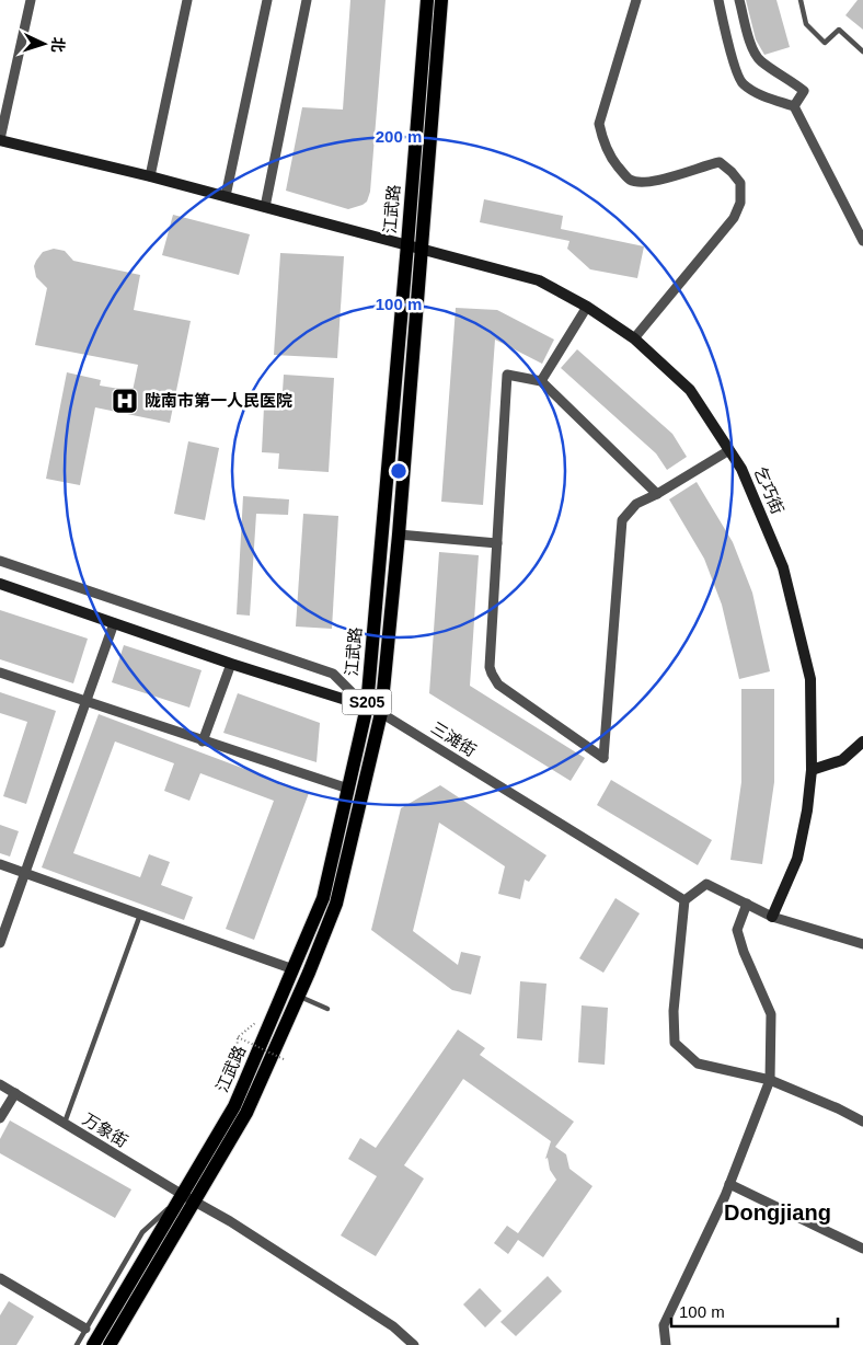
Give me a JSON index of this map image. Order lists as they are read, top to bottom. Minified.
{"streets":{"main road":["江武路","S205"],"street":["乞巧街","三滩街","万象街"]},"crossings":[["江武路","乞巧街"],["江武路","三滩街"],["江武路","万象街"]],"districts":["Dongjiang"],"places":{"hospital":["陇南市第一人民医院"]},"scale_bar":"100 m","north":"right","rings":["200 m","100 m"]}
